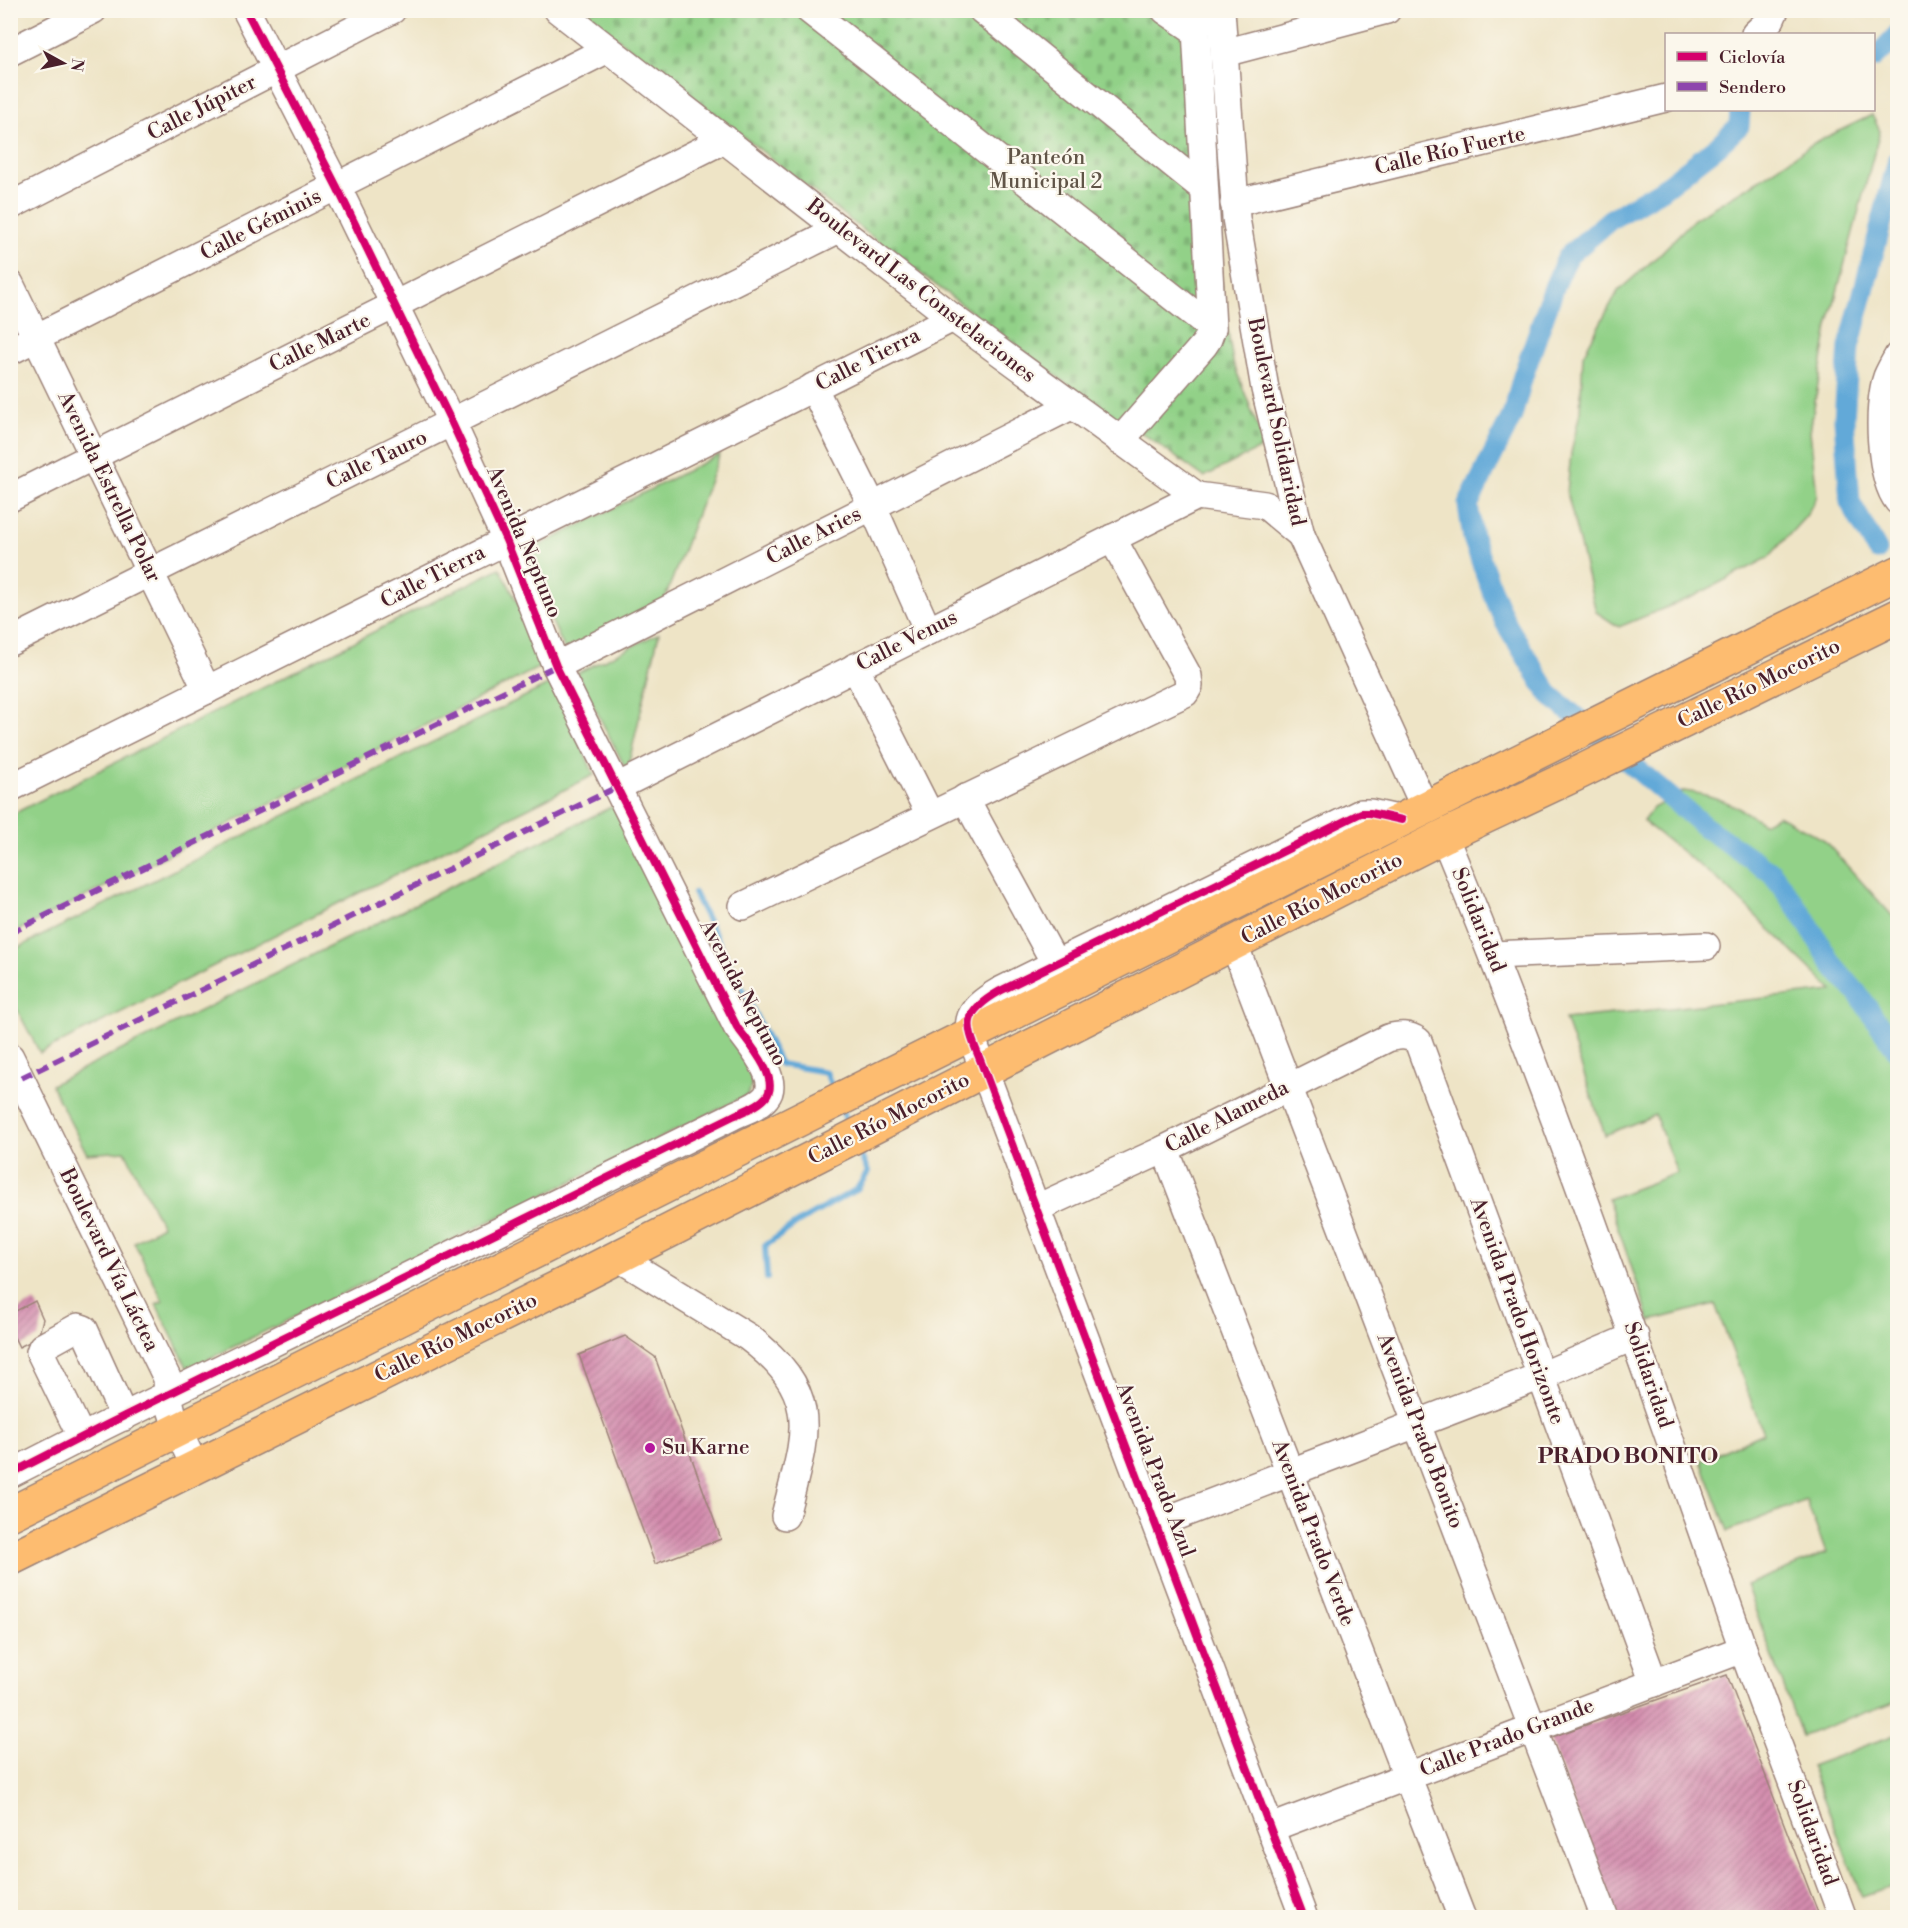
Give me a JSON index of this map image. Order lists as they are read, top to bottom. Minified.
{"streets":{"main road":["Calle Río Mocorito"],"street":["Calle Júpiter","Calle Río Fuerte","Calle Géminis","Boulevard Las Constelaciones","Calle Marte","Calle Tierra","Boulevard Solidaridad","Calle Tauro","Avenida Estrella Polar","Calle Aries","Avenida Neptuno","Calle Venus","Solidaridad","Calle Alameda","Boulevard Vía Láctea","Avenida Prado Horizonte","Avenida Prado Bonito","Avenida Prado Azul","Avenida Prado Verde","Calle Prado Grande"]},"crossings":[["Calle Júpiter","Avenida Neptuno"],["Calle Río Fuerte","Boulevard Solidaridad"],["Calle Géminis","Boulevard Las Constelaciones"],["Calle Géminis","Avenida Estrella Polar"],["Calle Géminis","Avenida Neptuno"],["Boulevard Las Constelaciones","Calle Marte"],["Boulevard Las Constelaciones","Calle Tierra"],["Boulevard Las Constelaciones","Boulevard Solidaridad"],["Boulevard Las Constelaciones","Calle Tauro"],["Boulevard Las Constelaciones","Calle Aries"],["Boulevard Las Constelaciones","Calle Venus"],["Calle Marte","Avenida Estrella Polar"],["Calle Marte","Avenida Neptuno"],["Calle Tierra","Avenida Estrella Polar"],["Calle Tierra","Avenida Neptuno"],["Boulevard Solidaridad","Calle Río Mocorito"],["Calle Tauro","Avenida Estrella Polar"],["Calle Tauro","Avenida Neptuno"],["Calle Aries","Avenida Neptuno"],["Avenida Neptuno","Calle Venus"],["Avenida Neptuno","Boulevard Vía Láctea"],["Calle Río Mocorito","Solidaridad"],["Calle Río Mocorito","Boulevard Vía Láctea"],["Calle Río Mocorito","Avenida Prado Bonito"],["Calle Río Mocorito","Avenida Prado Azul"],["Solidaridad","Calle Prado Grande"],["Calle Alameda","Avenida Prado Horizonte"],["Calle Alameda","Avenida Prado Bonito"],["Calle Alameda","Avenida Prado Azul"],["Calle Alameda","Avenida Prado Verde"],["Avenida Prado Horizonte","Calle Prado Grande"],["Avenida Prado Bonito","Calle Prado Grande"],["Avenida Prado Azul","Calle Prado Grande"],["Avenida Prado Verde","Calle Prado Grande"]],"districts":["PRADO BONITO"],"parks":["Panteón Municipal 2"],"places":["Su Karne"],"legend":["Ciclovía","Sendero"],"north":"right"}
